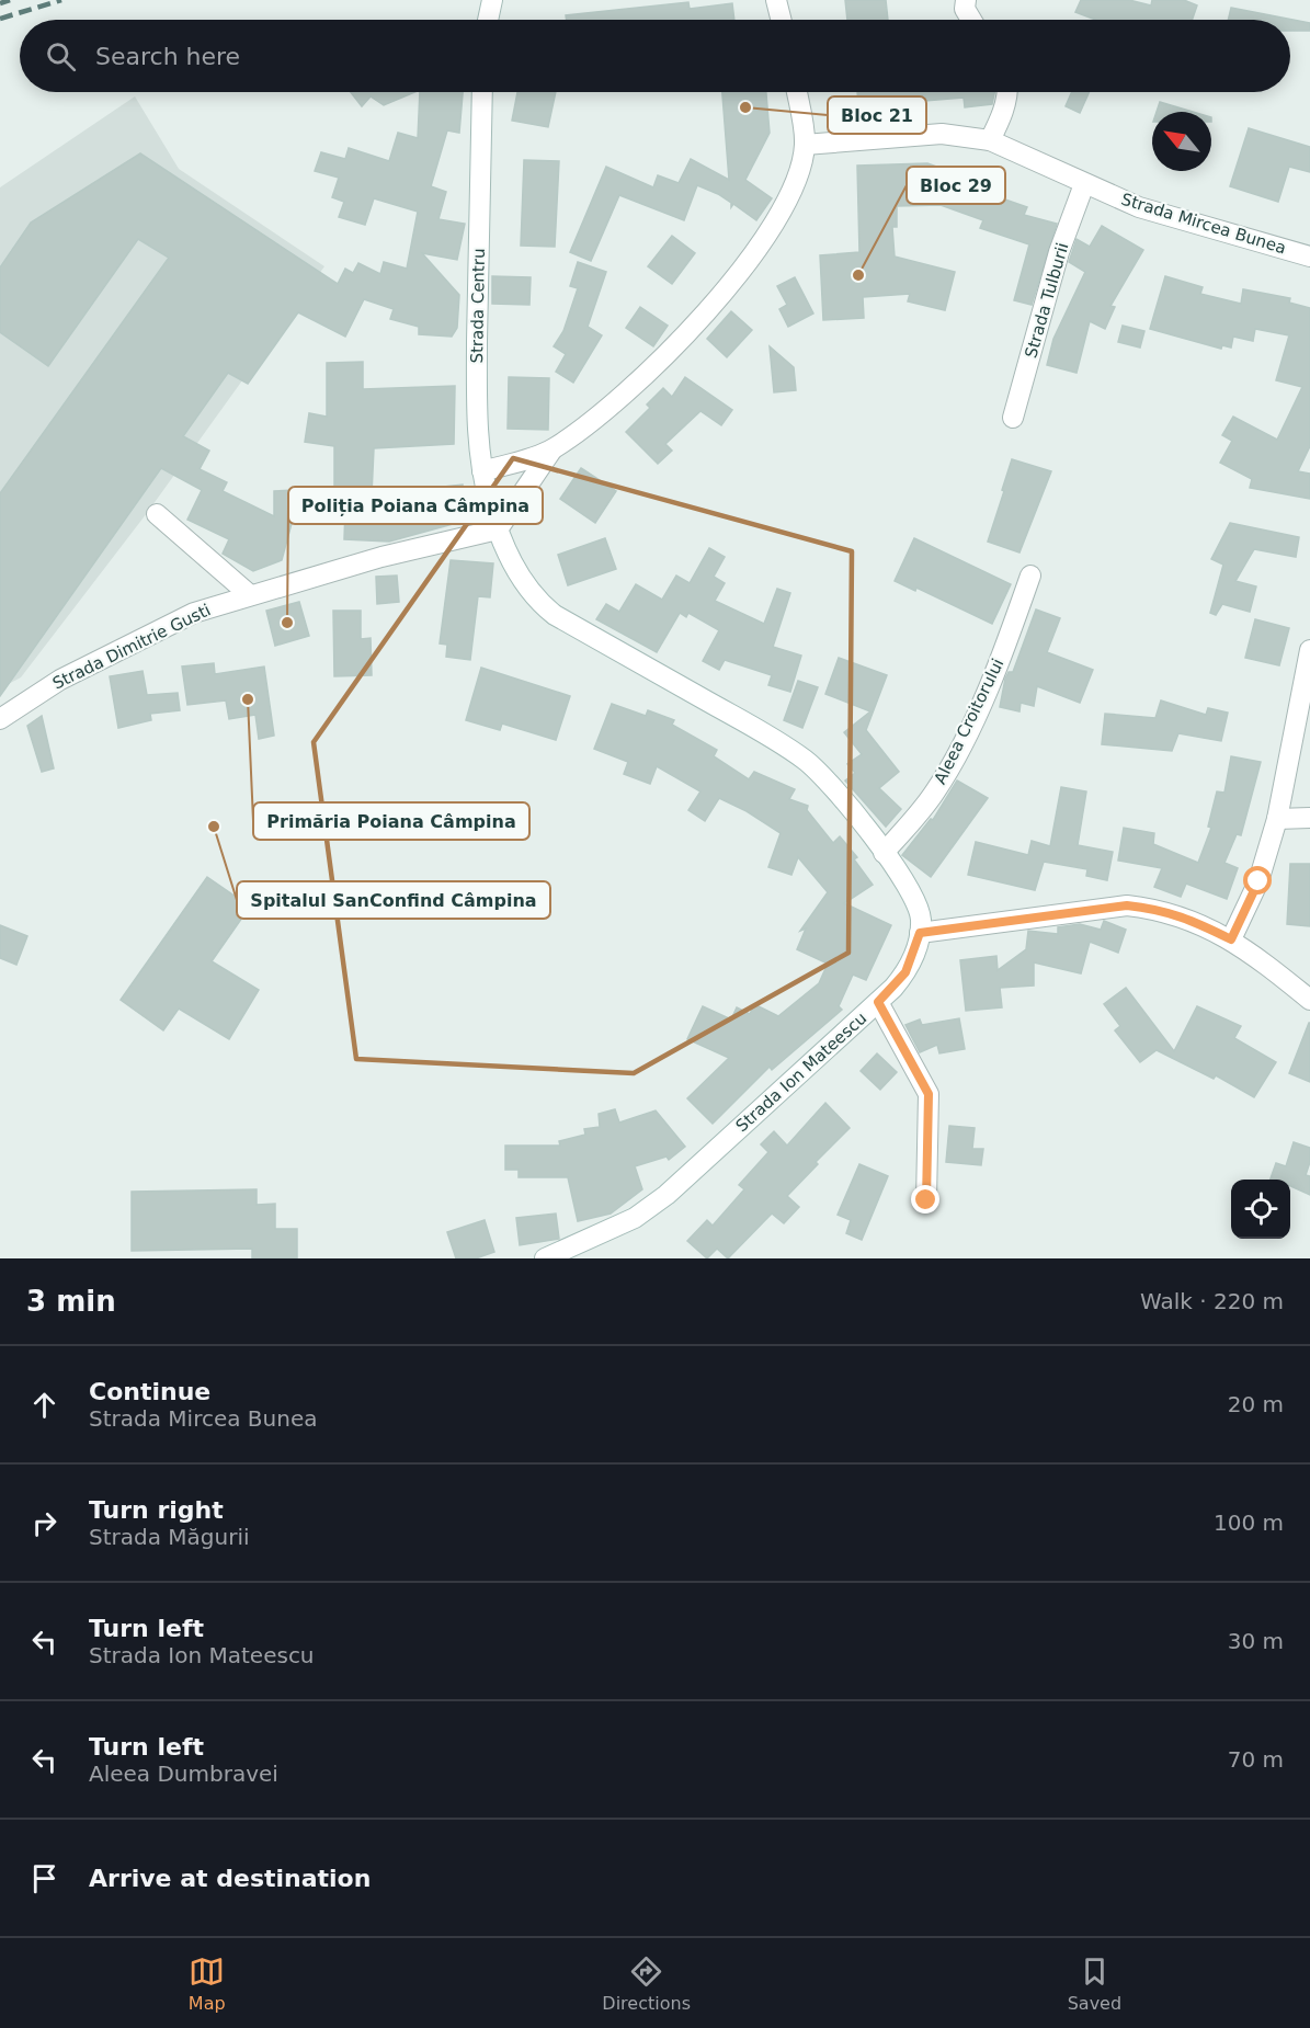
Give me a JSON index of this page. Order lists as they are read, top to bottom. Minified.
{"streets":{"street":["Strada Mircea Bunea","Strada Tulburii","Strada Centru","Strada Dimitrie Gusti","Aleea Croitorului","Strada Ion Mateescu"]},"crossings":[["Strada Mircea Bunea","Strada Tulburii"],["Strada Centru","Strada Dimitrie Gusti"],["Strada Centru","Strada Ion Mateescu"],["Strada Dimitrie Gusti","Strada Ion Mateescu"],["Aleea Croitorului","Strada Ion Mateescu"]],"places":["Bloc 21","Bloc 29","Poliția Poiana Câmpina","Primăria Poiana Câmpina","Spitalul SanConfind Câmpina"],"north":"top left","page":{"search":"Search here","heading":["3 min","Walk · 220 m"],"list":[["Continue","Strada Mircea Bunea","20 m"],["Turn right","Strada Măgurii","100 m"],["Turn left","Strada Ion Mateescu","30 m"],["Turn left","Aleea Dumbravei","70 m"],"Arrive at destination"],"nav":["Map","Directions","Saved"]}}
